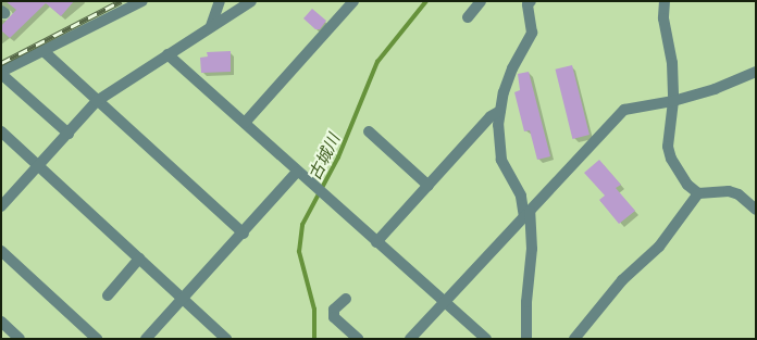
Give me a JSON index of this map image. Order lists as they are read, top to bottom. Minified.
{"water":["古城川"]}
